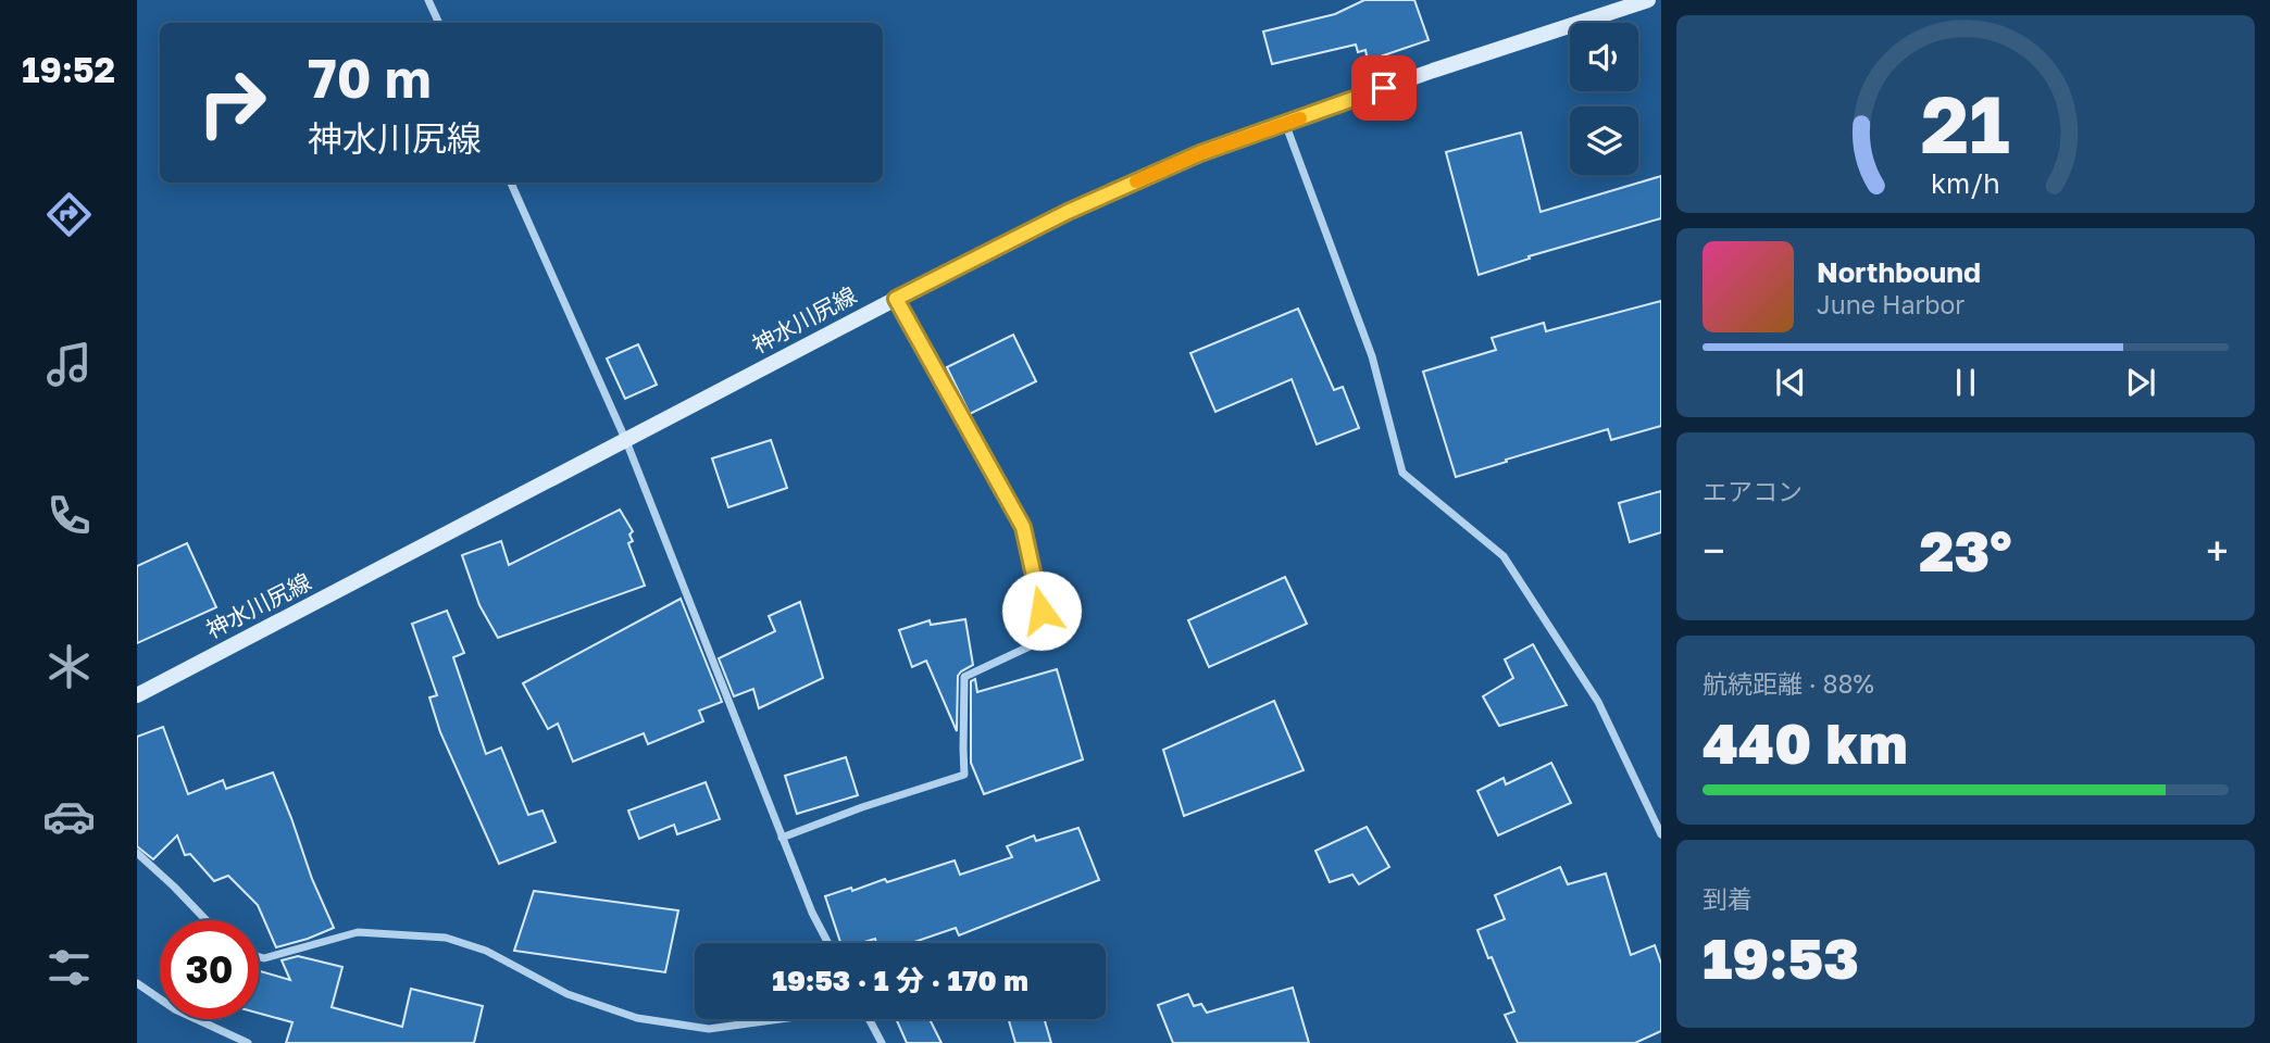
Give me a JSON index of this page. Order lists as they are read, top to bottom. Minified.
{"streets":{"main road":["神水川尻線"]},"page":{"tabs":"19:52","turn":["70 m","神水川尻線"],"song":["Northbound","June Harbor"],"tile":["エアコン",["航続距離 · 88%","440 km"],["到着","19:53"]],"heat":["−","23°","+"],"limit":"30","trip":"19:53 · 1 分 · 170 m","gauge":["21","km/h"]}}
